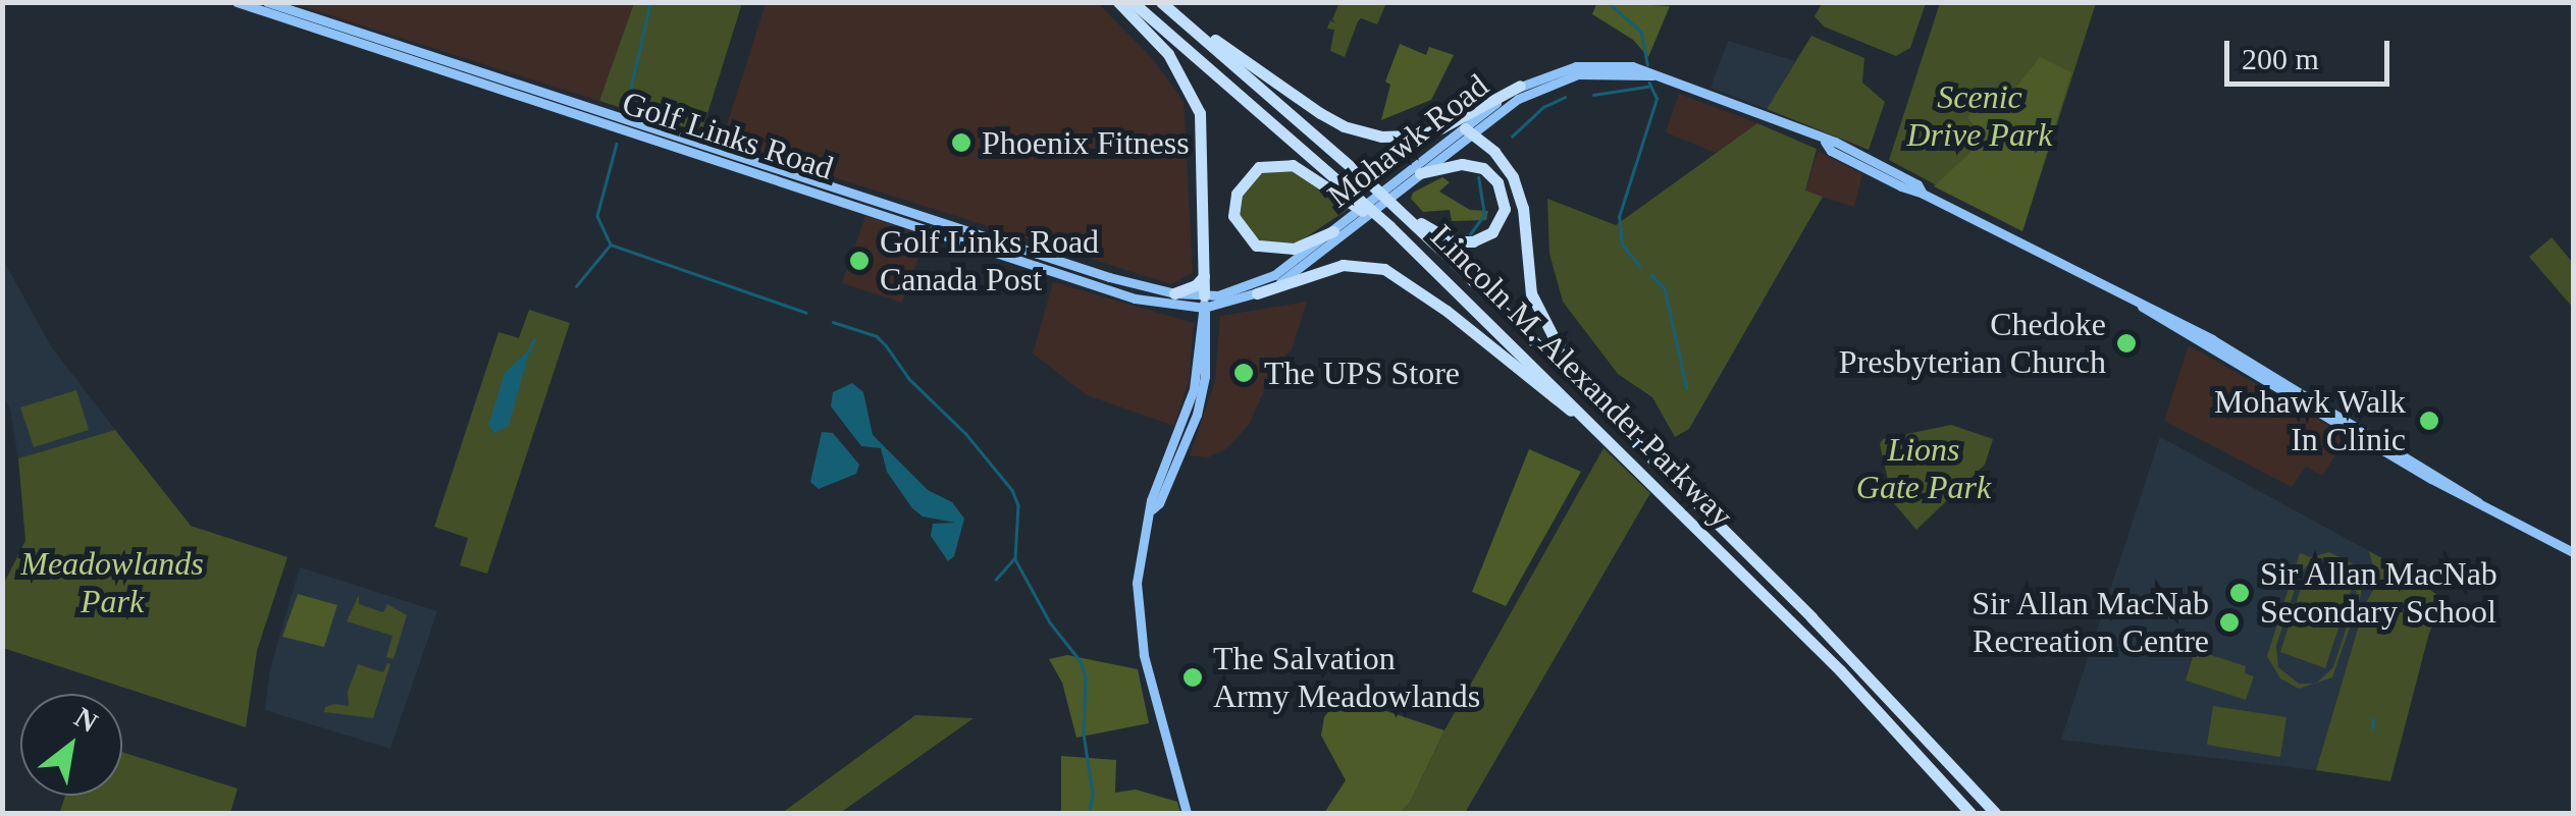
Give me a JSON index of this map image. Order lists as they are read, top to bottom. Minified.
{"streets":{"highway":["Lincoln M. Alexander Parkway"],"main road":["Golf Links Road","Mohawk Road"]},"crossings":[["Golf Links Road","Mohawk Road"]],"parks":["Scenic Drive Park","Lions Gate Park","Meadowlands Park"],"places":["Phoenix Fitness","Golf Links Road Canada Post","Chedoke Presbyterian Church","The UPS Store","Mohawk Walk In Clinic","Sir Allan MacNab Secondary School","Sir Allan MacNab Recreation Centre","The Salvation Army Meadowlands"],"scale_bar":"200 m","north":"top right"}
